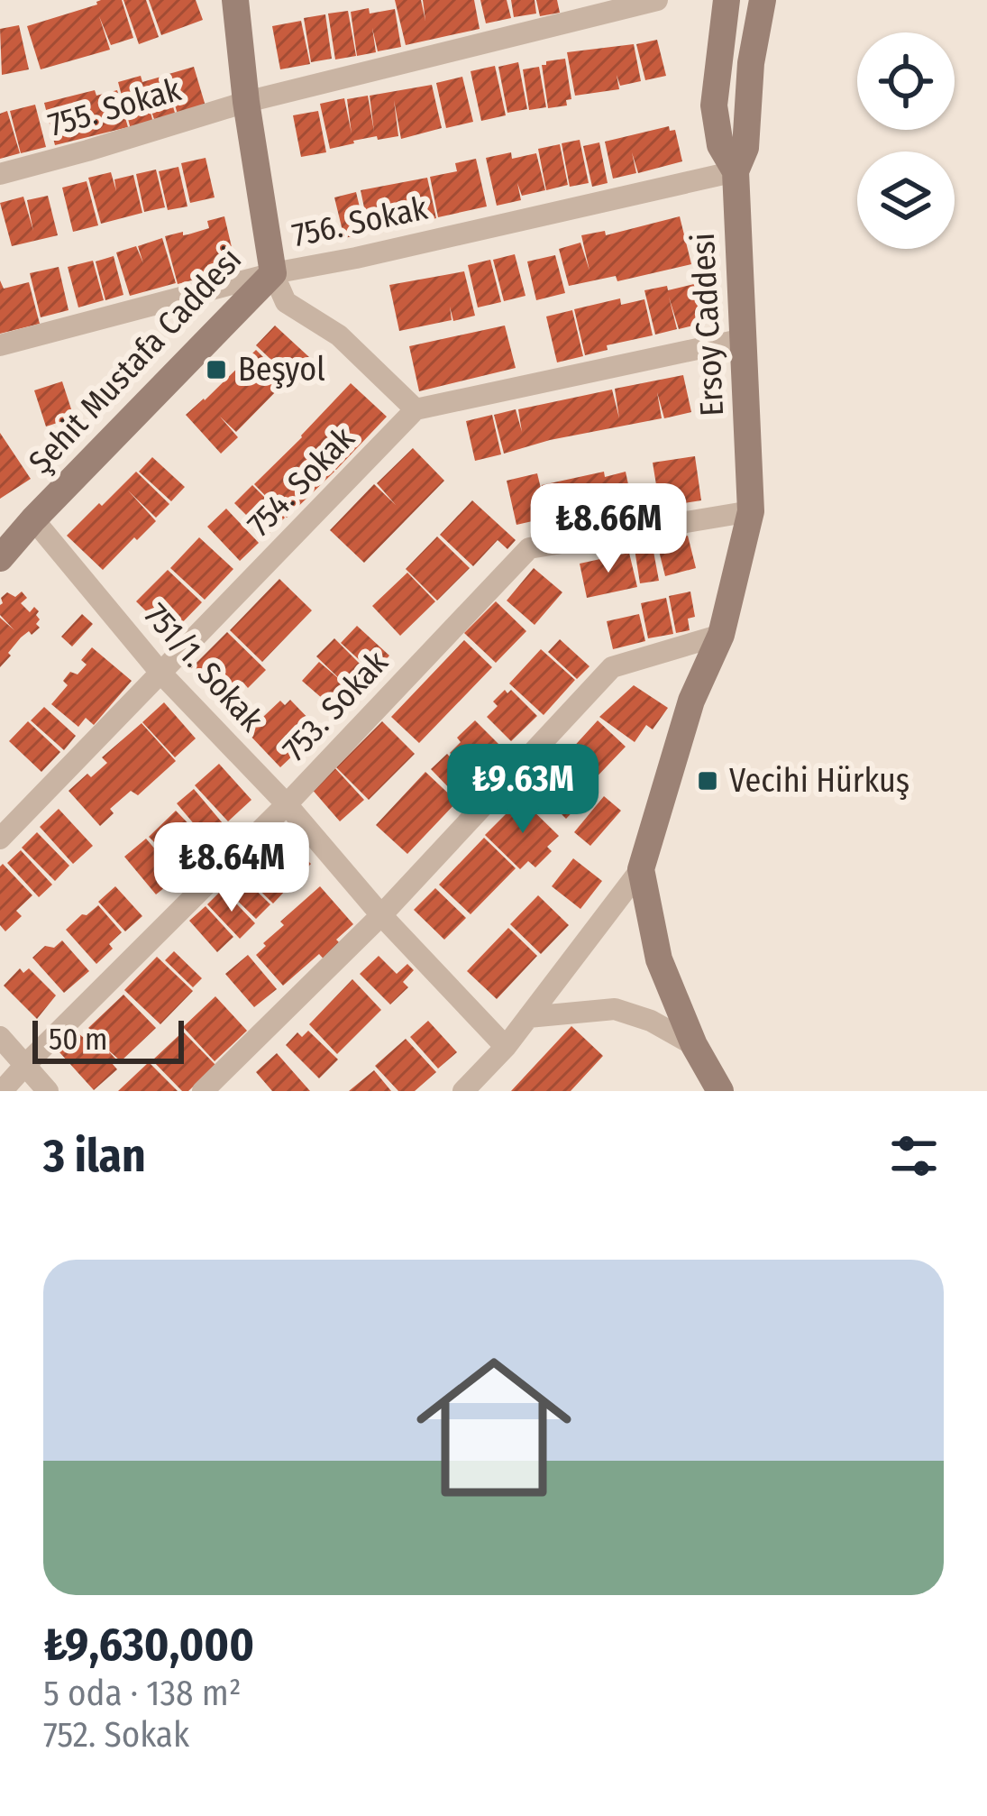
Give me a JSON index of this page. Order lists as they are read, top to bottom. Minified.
{"streets":{"main road":["Ersoy Caddesi","Şehit Mustafa Caddesi"],"street":["755. Sokak","756. Sokak","754. Sokak","751/1. Sokak","753. Sokak"]},"crossings":[["755. Sokak","Şehit Mustafa Caddesi"],["756. Sokak","Ersoy Caddesi"],["756. Sokak","Şehit Mustafa Caddesi"],["Ersoy Caddesi","753. Sokak"],["Şehit Mustafa Caddesi","751/1. Sokak"],["754. Sokak","751/1. Sokak"],["751/1. Sokak","753. Sokak"]],"places":{"transit":["Beşyol","Vecihi Hürkuş"]},"scale_bar":"50 m","page":{"price":["₺8.66M","₺9.63M","₺8.64M"],"scale":"50 m","heading":"3 ilan","list":[{"name":"₺9,630,000","note":"5 oda · 138 m² · 752. Sokak"}]}}
